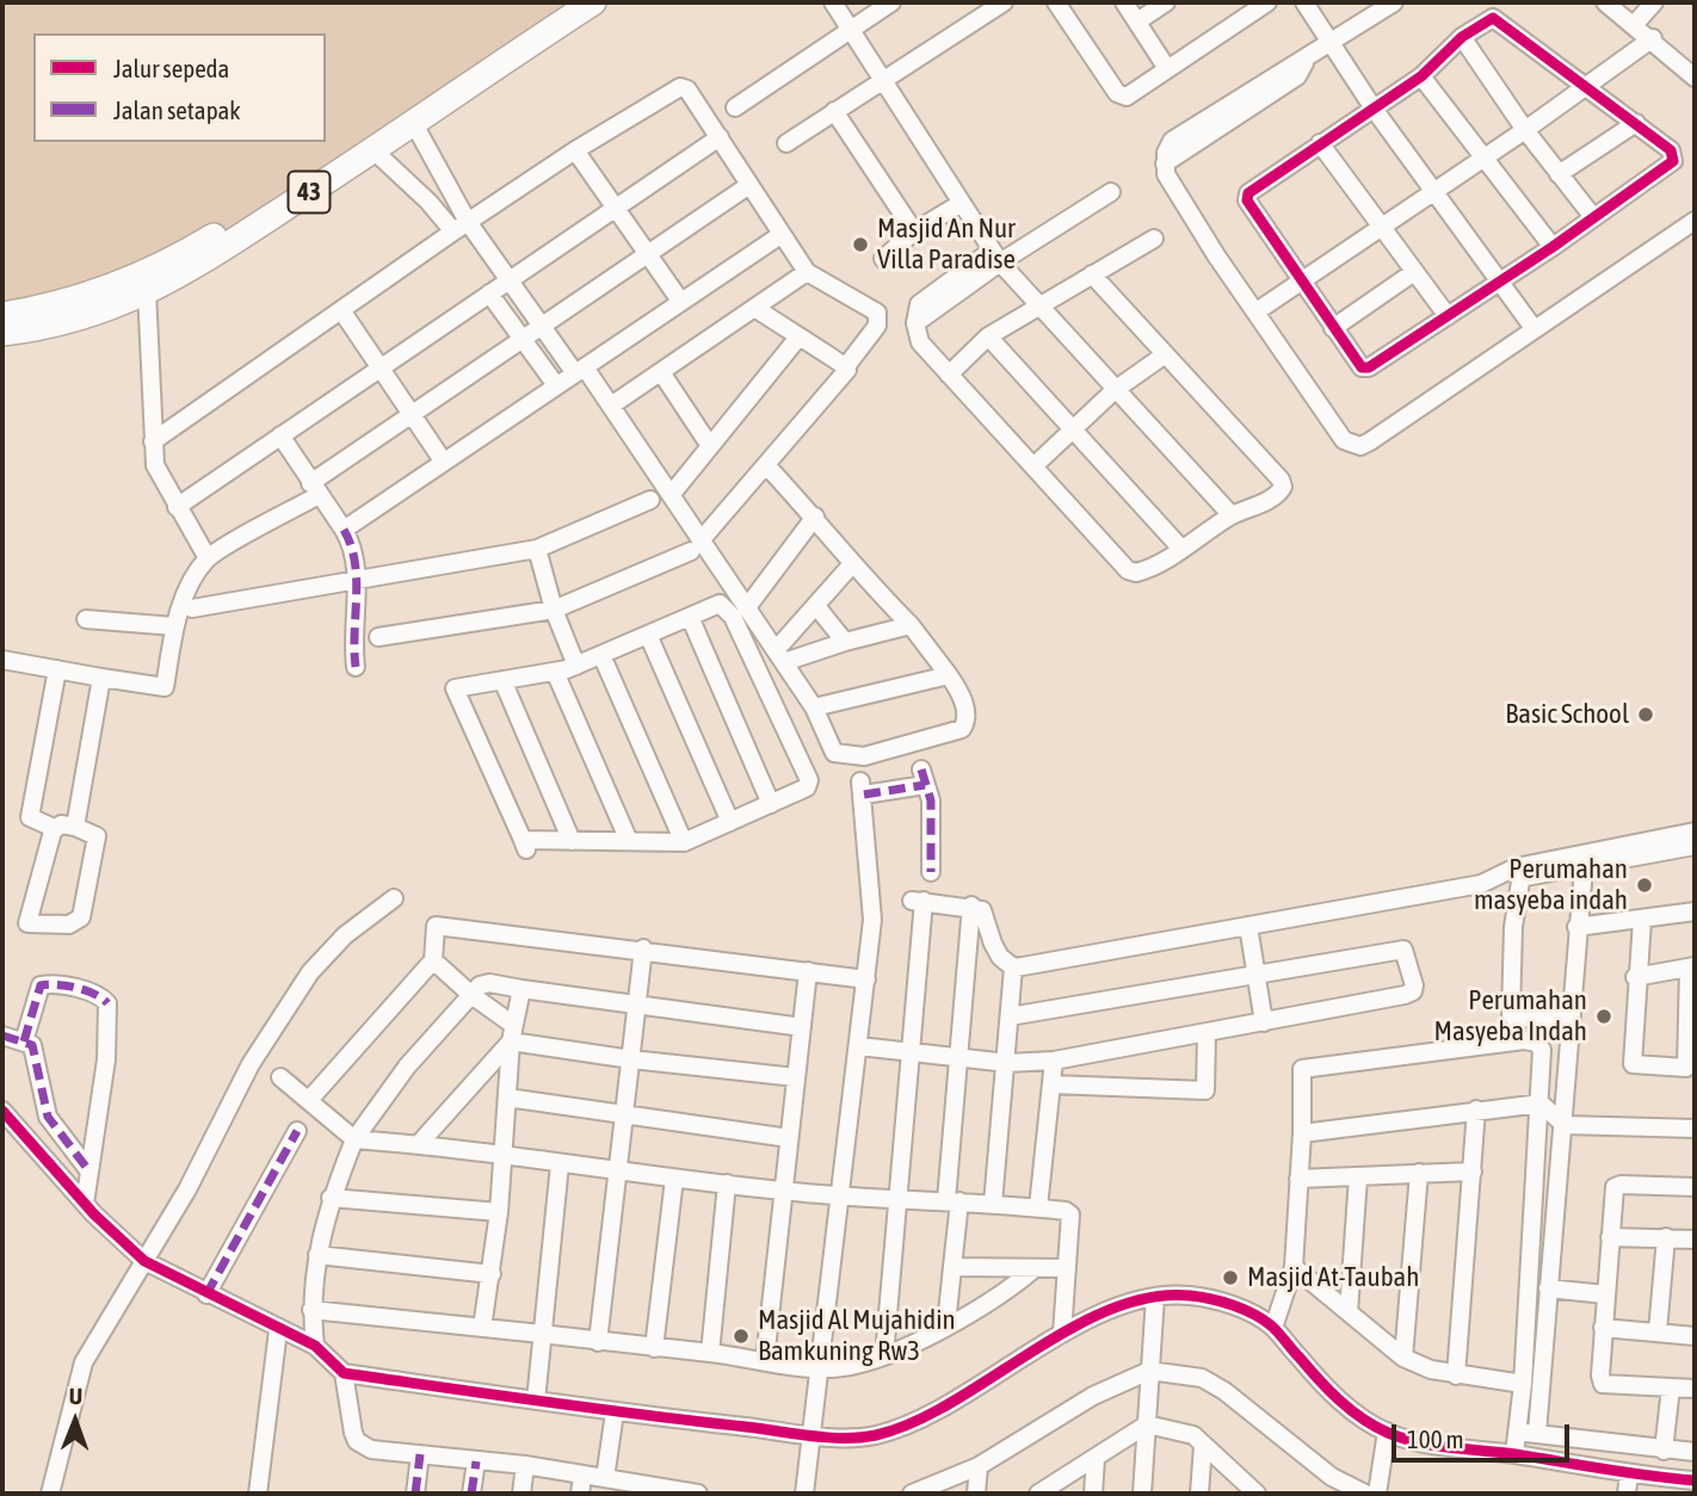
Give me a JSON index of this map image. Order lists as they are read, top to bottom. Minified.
{"streets":{"highway":["43"]},"places":["Masjid An Nur Villa Paradise","Basic School","Perumahan masyeba indah","Perumahan Masyeba Indah","Masjid At-Taubah","Masjid Al Mujahidin Bamkuning Rw3"],"legend":["Jalur sepeda","Jalan setapak"],"scale_bar":"100 m","north":"top"}
